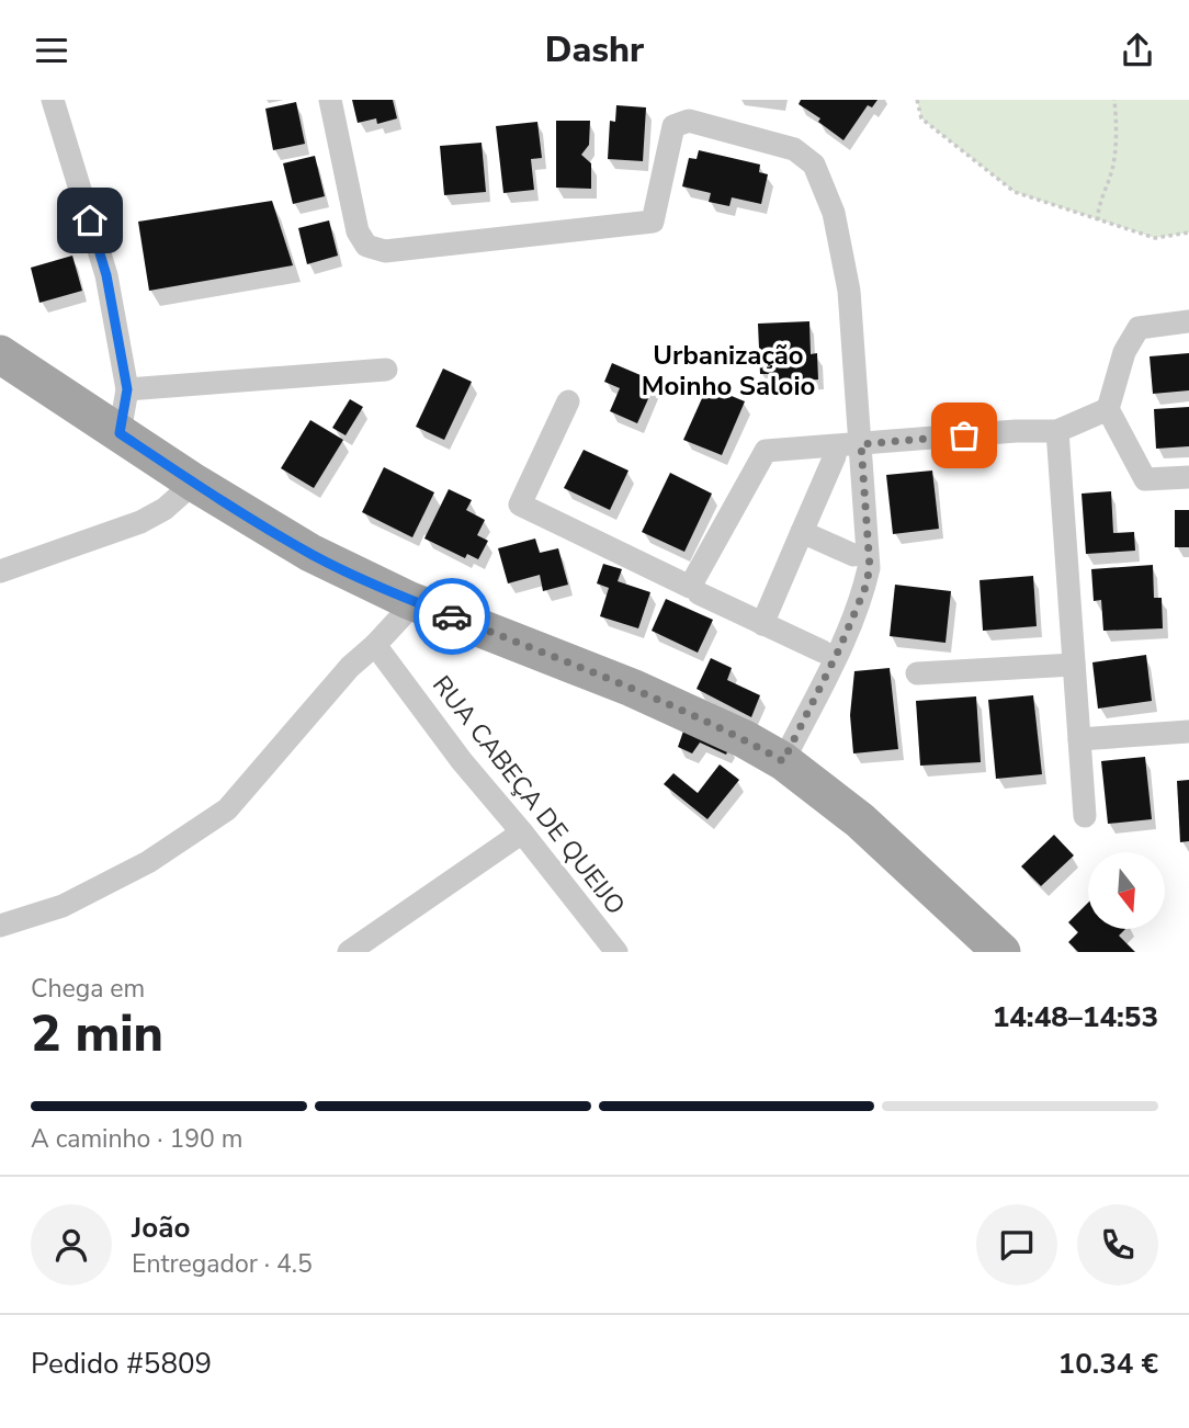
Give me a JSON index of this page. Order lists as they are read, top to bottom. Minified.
{"streets":{"street":["RUA CABEÇA DE QUEIJO"]},"districts":["Urbanização Moinho Saloio"],"north":"bottom","page":{"header":"Dashr","heading":["2 min","Chega em","14:48–14:53"],"panel":["João","Entregador · 4.5","Pedido #5809","10.34 €"],"bar":"A caminho · 190 m"}}
